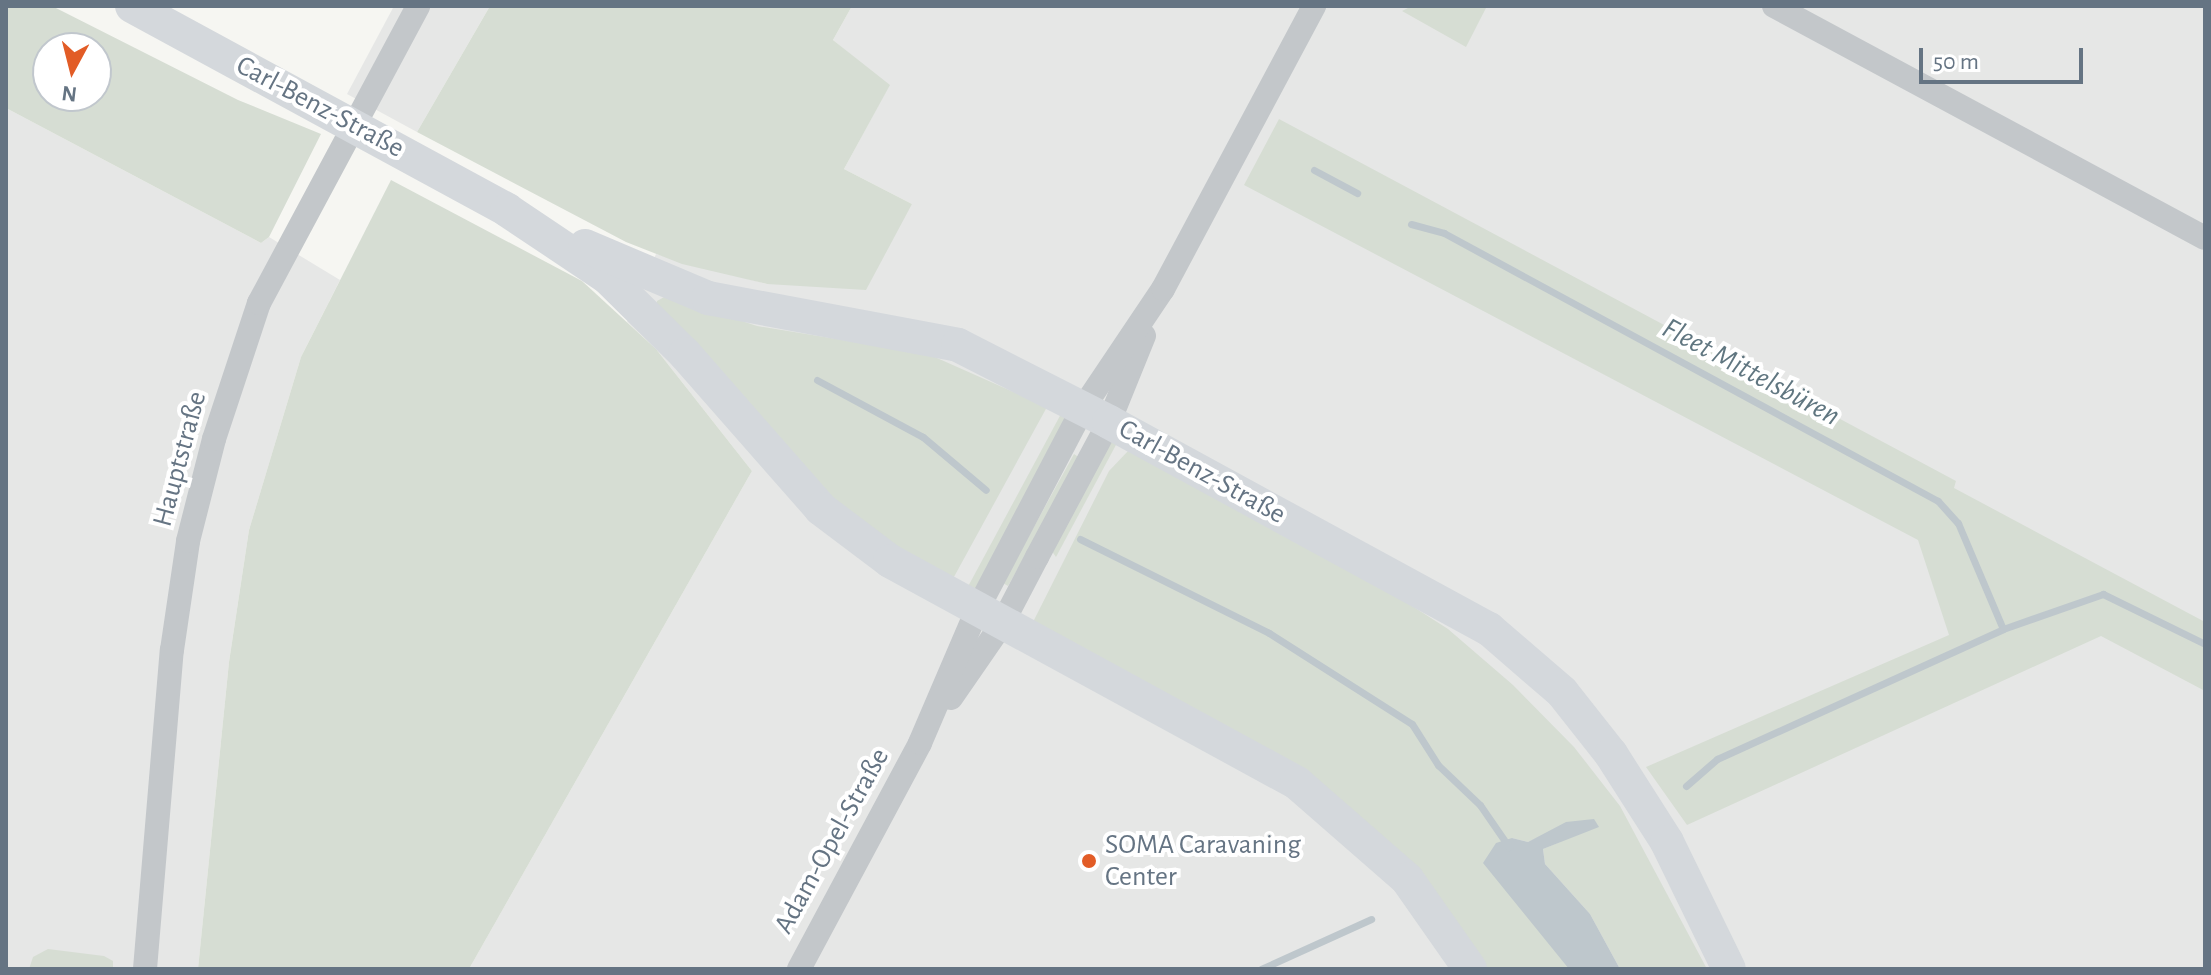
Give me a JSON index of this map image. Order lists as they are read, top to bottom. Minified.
{"streets":{"street":["Carl-Benz-Straße","Hauptstraße","Adam-Opel-Straße"]},"crossings":[["Carl-Benz-Straße","Adam-Opel-Straße"]],"water":["Fleet Mittelsbüren"],"places":["SOMA Caravaning Center"],"scale_bar":"50 m","north":"bottom"}
